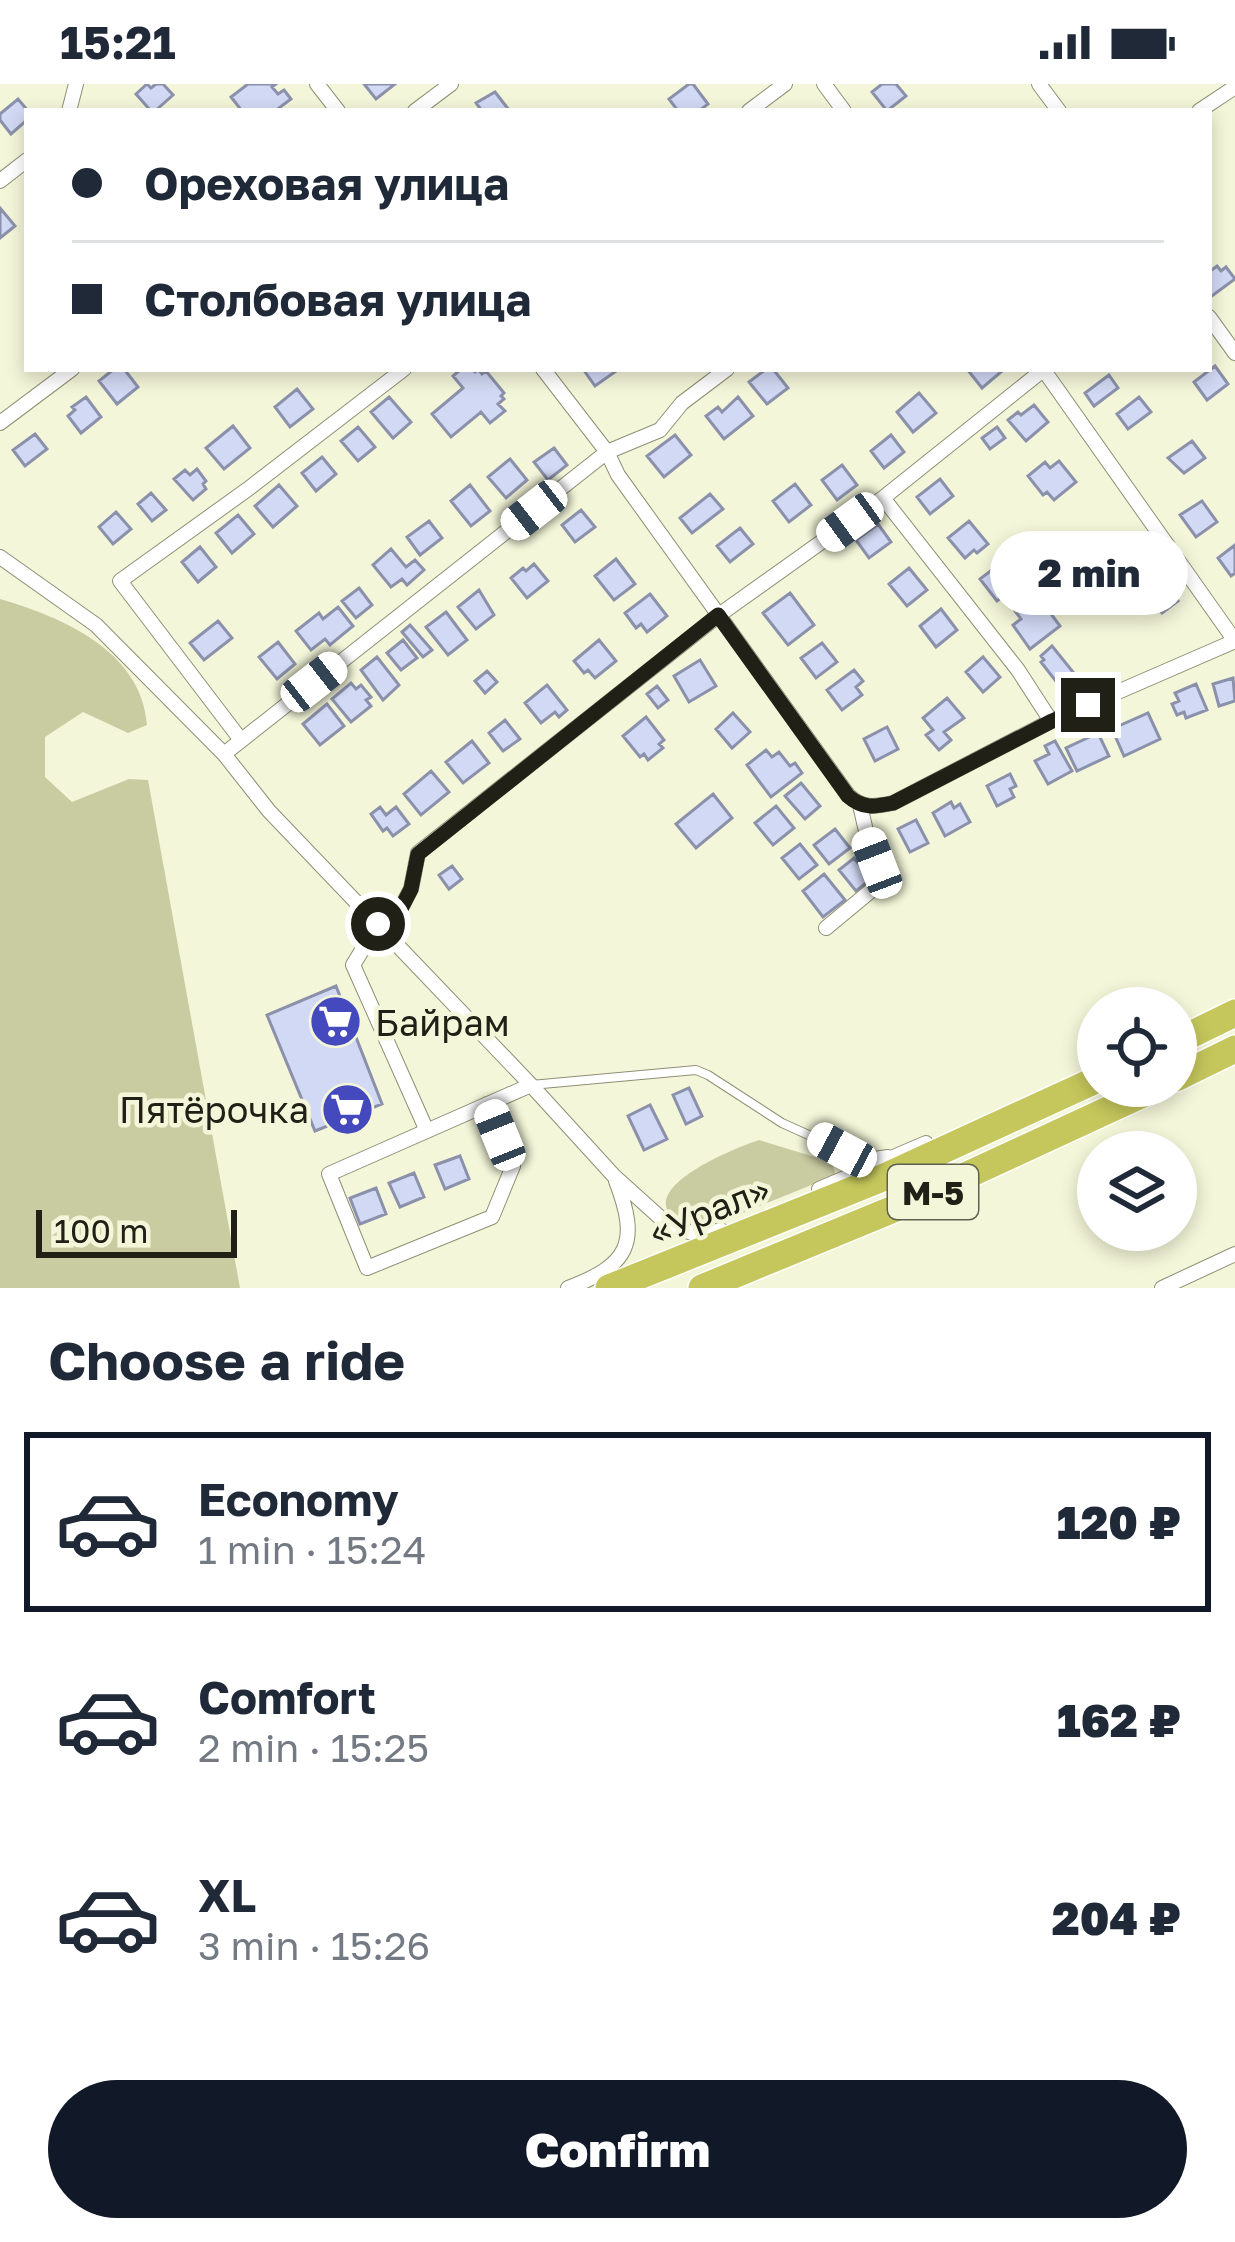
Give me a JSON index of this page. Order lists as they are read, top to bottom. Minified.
{"streets":{"highway":["М-5","«Урал»"]},"places":{"supermarket":["Байрам","Пятёрочка"]},"scale_bar":"100 m","page":{"status":"15:21","banner":["Ореховая улица","Столбовая улица"],"bubble":"2 min","scale":"100 m","heading":"Choose a ride","list":[{"name":"Economy","note":"1 min · 15:24","value":"120 ₽"},{"name":"Comfort","note":"2 min · 15:25","value":"162 ₽"},{"name":"XL","note":"3 min · 15:26","value":"204 ₽"}],"buttons":"Confirm"}}
